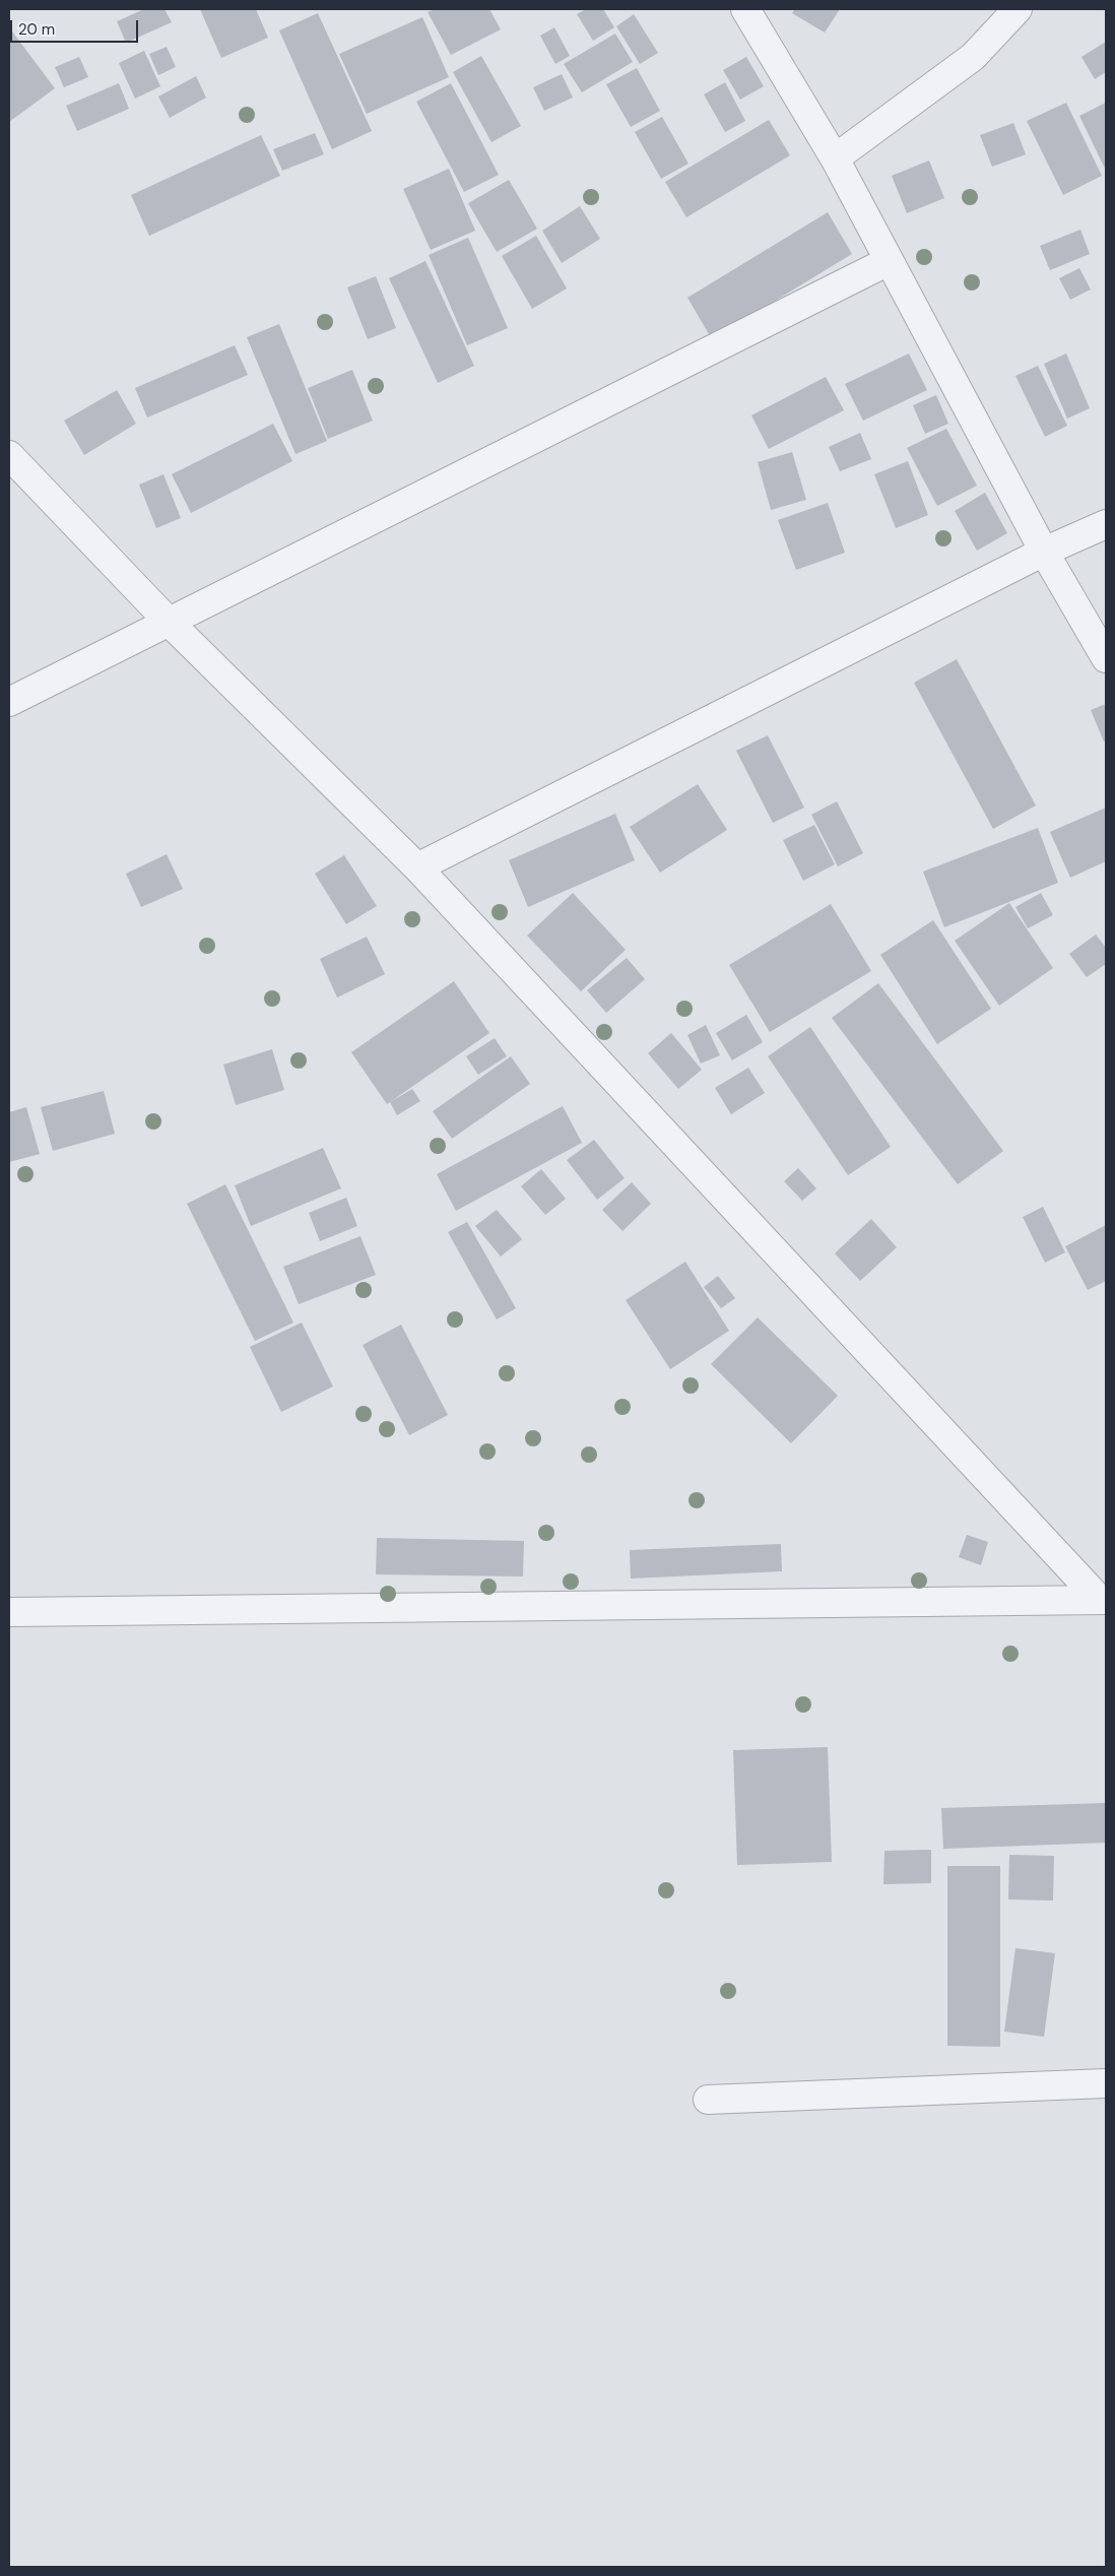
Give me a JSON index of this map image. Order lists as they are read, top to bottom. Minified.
{"scale_bar":"20 m"}
